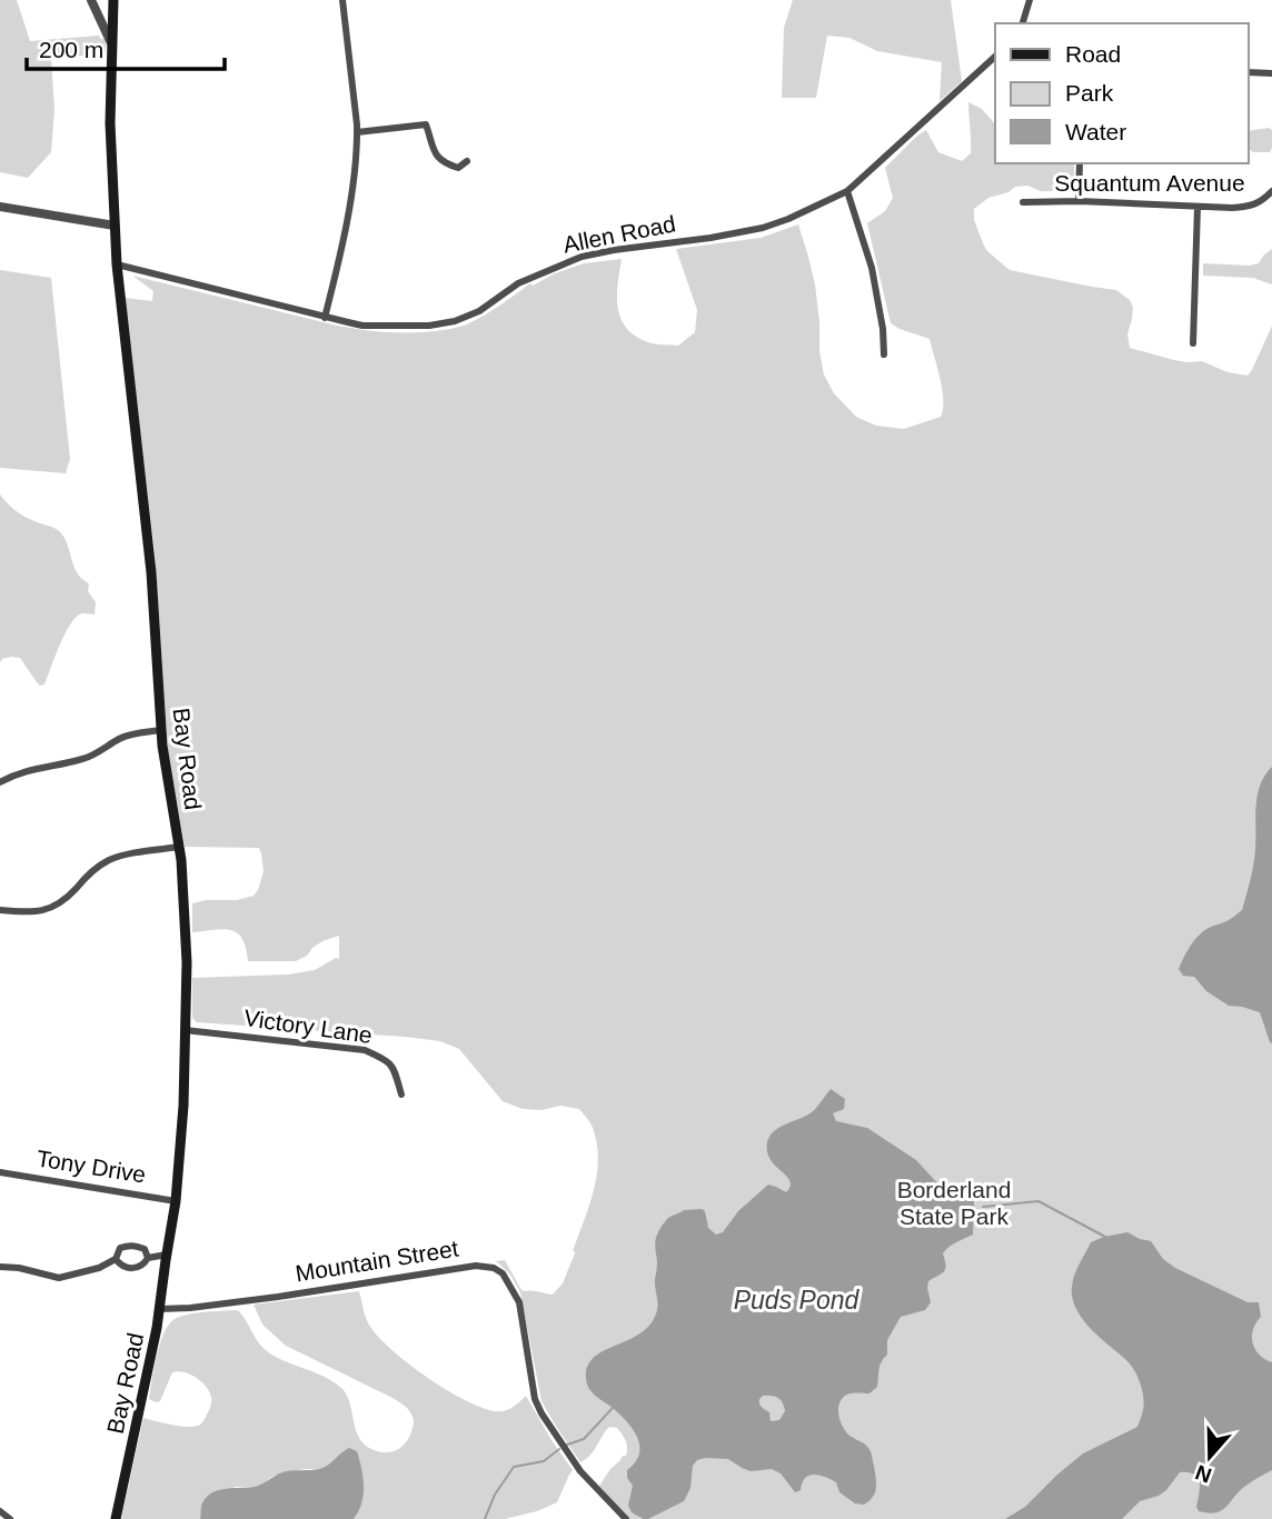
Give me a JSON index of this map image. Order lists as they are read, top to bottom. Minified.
{"streets":{"main road":["Bay Road"],"street":["Squantum Avenue","Allen Road","Victory Lane","Tony Drive","Mountain Street"]},"crossings":[["Allen Road","Bay Road"],["Bay Road","Victory Lane"],["Bay Road","Tony Drive"],["Bay Road","Mountain Street"]],"water":["Puds Pond"],"parks":["Borderland State Park"],"legend":["Road","Park","Water"],"scale_bar":"200 m","north":"bottom"}
